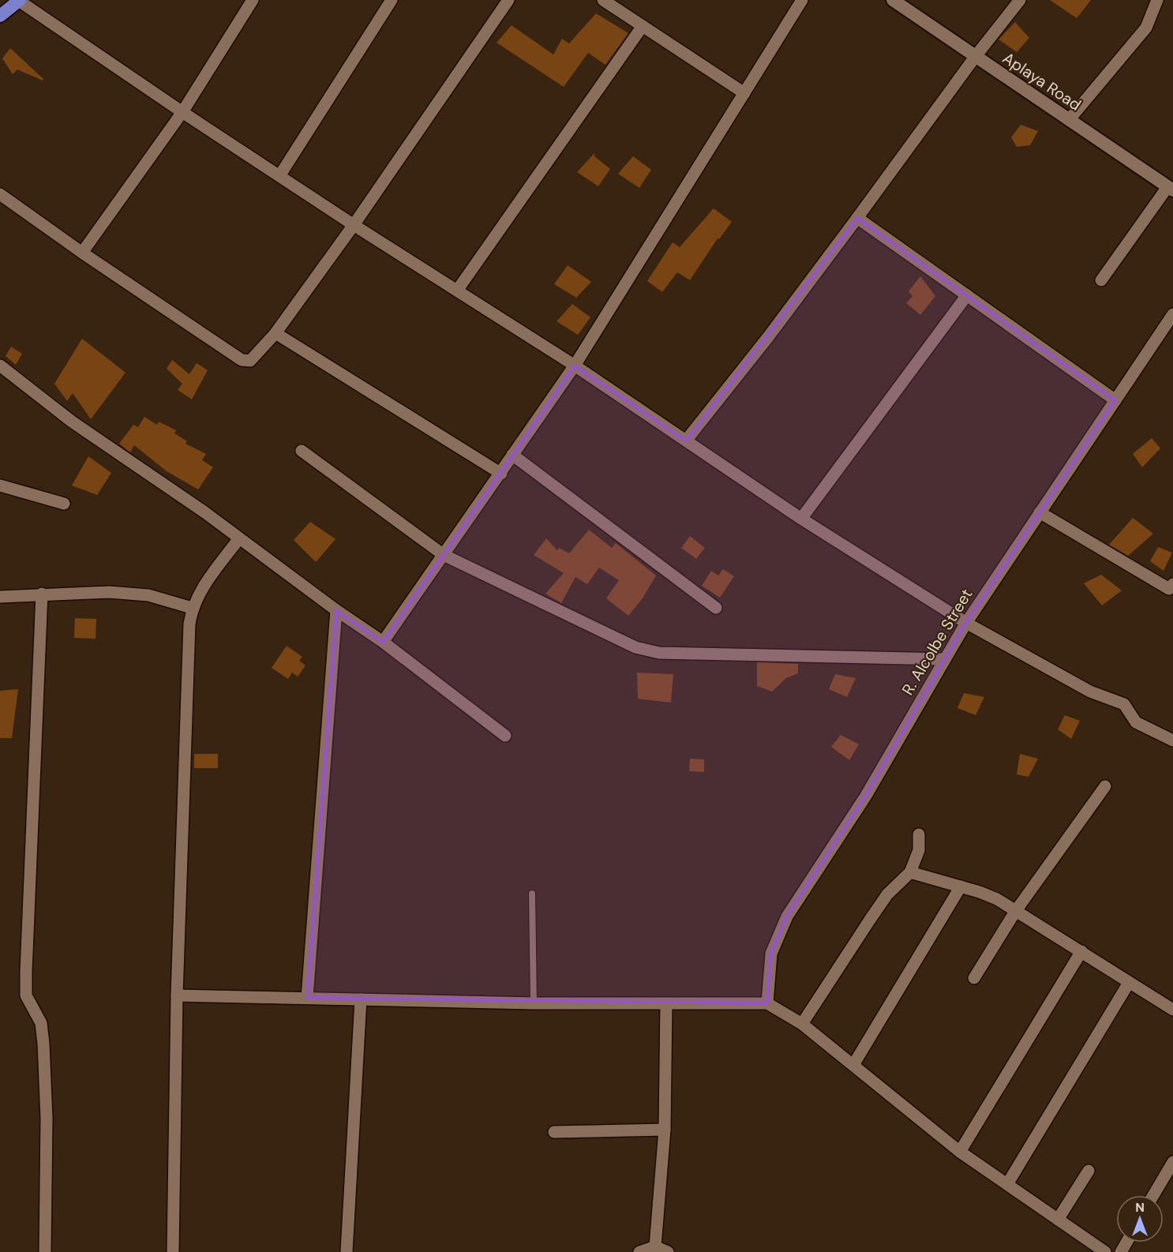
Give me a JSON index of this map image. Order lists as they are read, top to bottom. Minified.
{"streets":{"street":["Aplaya Road","R. Alcolbe Street"]},"north":"top"}
